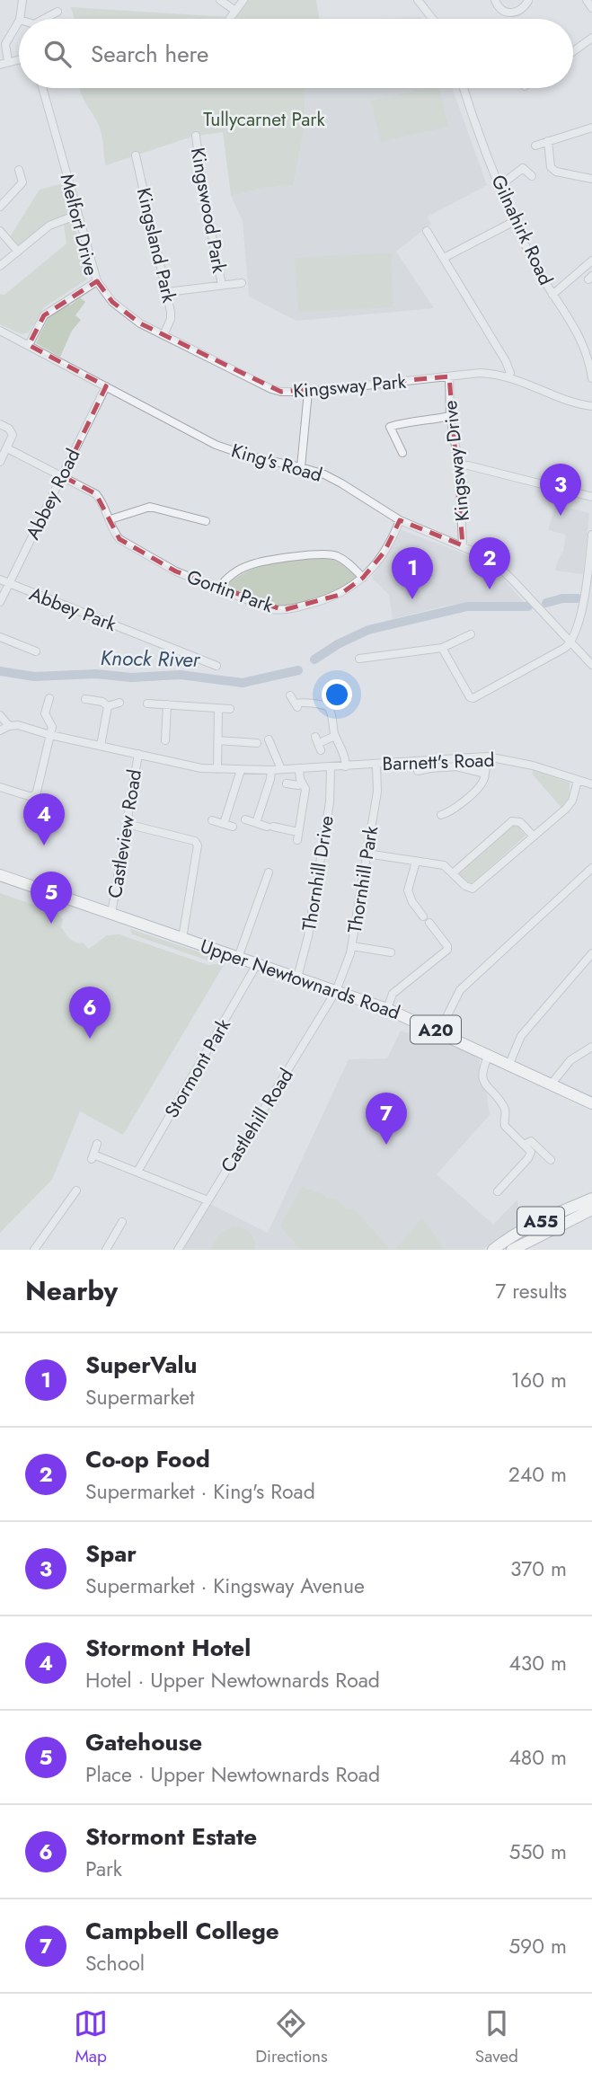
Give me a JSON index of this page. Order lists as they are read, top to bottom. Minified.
{"streets":{"highway":["Upper Newtownards Road","A20","A55"],"street":["Kingswood Park","Melfort Drive","Gilnahirk Road","Kingsland Park","Kingsway Park","Kingsway Drive","King's Road","Abbey Road","Gortin Park","Abbey Park","Barnett's Road","Castleview Road","Thornhill Drive","Thornhill Park","Stormont Park","Castlehill Road"]},"crossings":[["Melfort Drive","Kingsway Park"],["Melfort Drive","King's Road"],["Kingsland Park","Kingsway Park"],["Kingsway Park","Kingsway Drive"],["Kingsway Drive","King's Road"],["King's Road","Abbey Road"],["King's Road","Gortin Park"],["Abbey Road","Gortin Park"],["Abbey Road","Abbey Park"],["Barnett's Road","Castleview Road"],["Barnett's Road","Thornhill Drive"],["Barnett's Road","Thornhill Park"],["Castleview Road","Upper Newtownards Road"],["Thornhill Drive","Upper Newtownards Road"],["Thornhill Park","Upper Newtownards Road"],["Thornhill Park","Castlehill Road"],["Upper Newtownards Road","Stormont Park"],["Upper Newtownards Road","Castlehill Road"]],"water":["Knock River"],"parks":["Tullycarnet Park"],"page":{"search":"Search here","pins":["3","2","1","4","5","6","7"],"heading":["Nearby","7 results"],"list":[{"mark":"1","name":"SuperValu","note":"Supermarket","value":"160 m"},{"mark":"2","name":"Co-op Food","note":"Supermarket · King's Road","value":"240 m"},{"mark":"3","name":"Spar","note":"Supermarket · Kingsway Avenue","value":"370 m"},{"mark":"4","name":"Stormont Hotel","note":"Hotel · Upper Newtownards Road","value":"430 m"},{"mark":"5","name":"Gatehouse","note":"Place · Upper Newtownards Road","value":"480 m"},{"mark":"6","name":"Stormont Estate","note":"Park","value":"550 m"},{"mark":"7","name":"Campbell College","note":"School","value":"590 m"}],"nav":["Map","Directions","Saved"]}}
